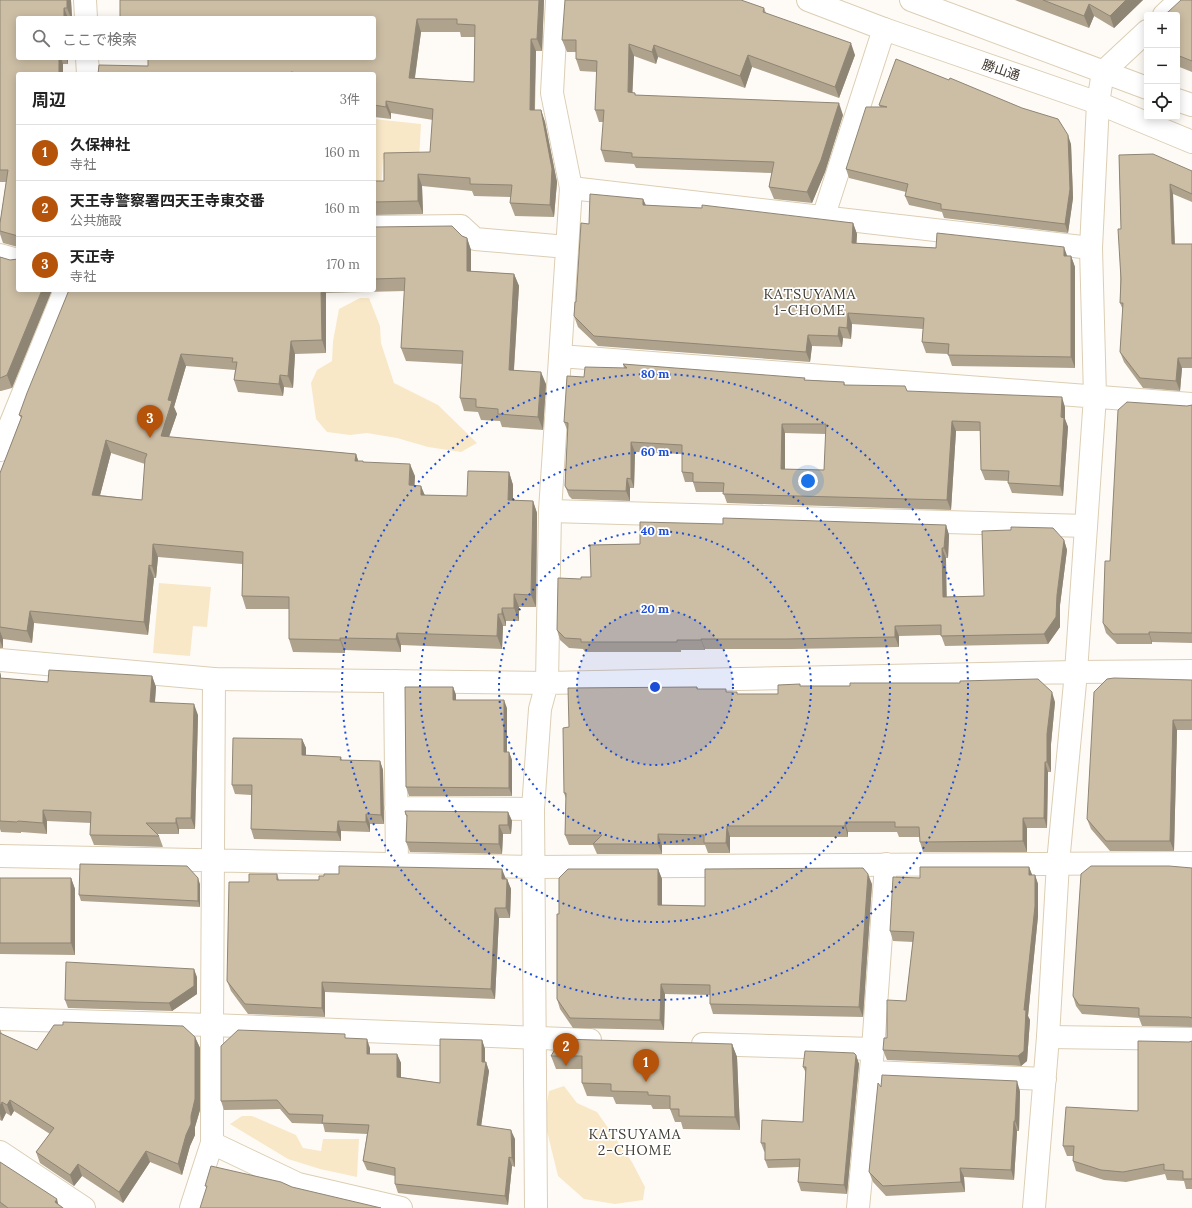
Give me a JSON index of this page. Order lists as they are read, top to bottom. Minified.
{"streets":{"street":["勝山通"]},"districts":["KATSUYAMA 1-CHOME","KATSUYAMA 2-CHOME"],"page":{"map_buttons":["+","−"],"search":"ここで検索","heading":["周辺","3件"],"list":[{"mark":"1","name":"久保神社","note":"寺社","value":"160 m"},{"mark":"2","name":"天王寺警察署四天王寺東交番","note":"公共施設","value":"160 m"},{"mark":"3","name":"天正寺","note":"寺社","value":"170 m"}],"pins":["3","2","1"]},"rings":["80 m","60 m","40 m","20 m"]}
